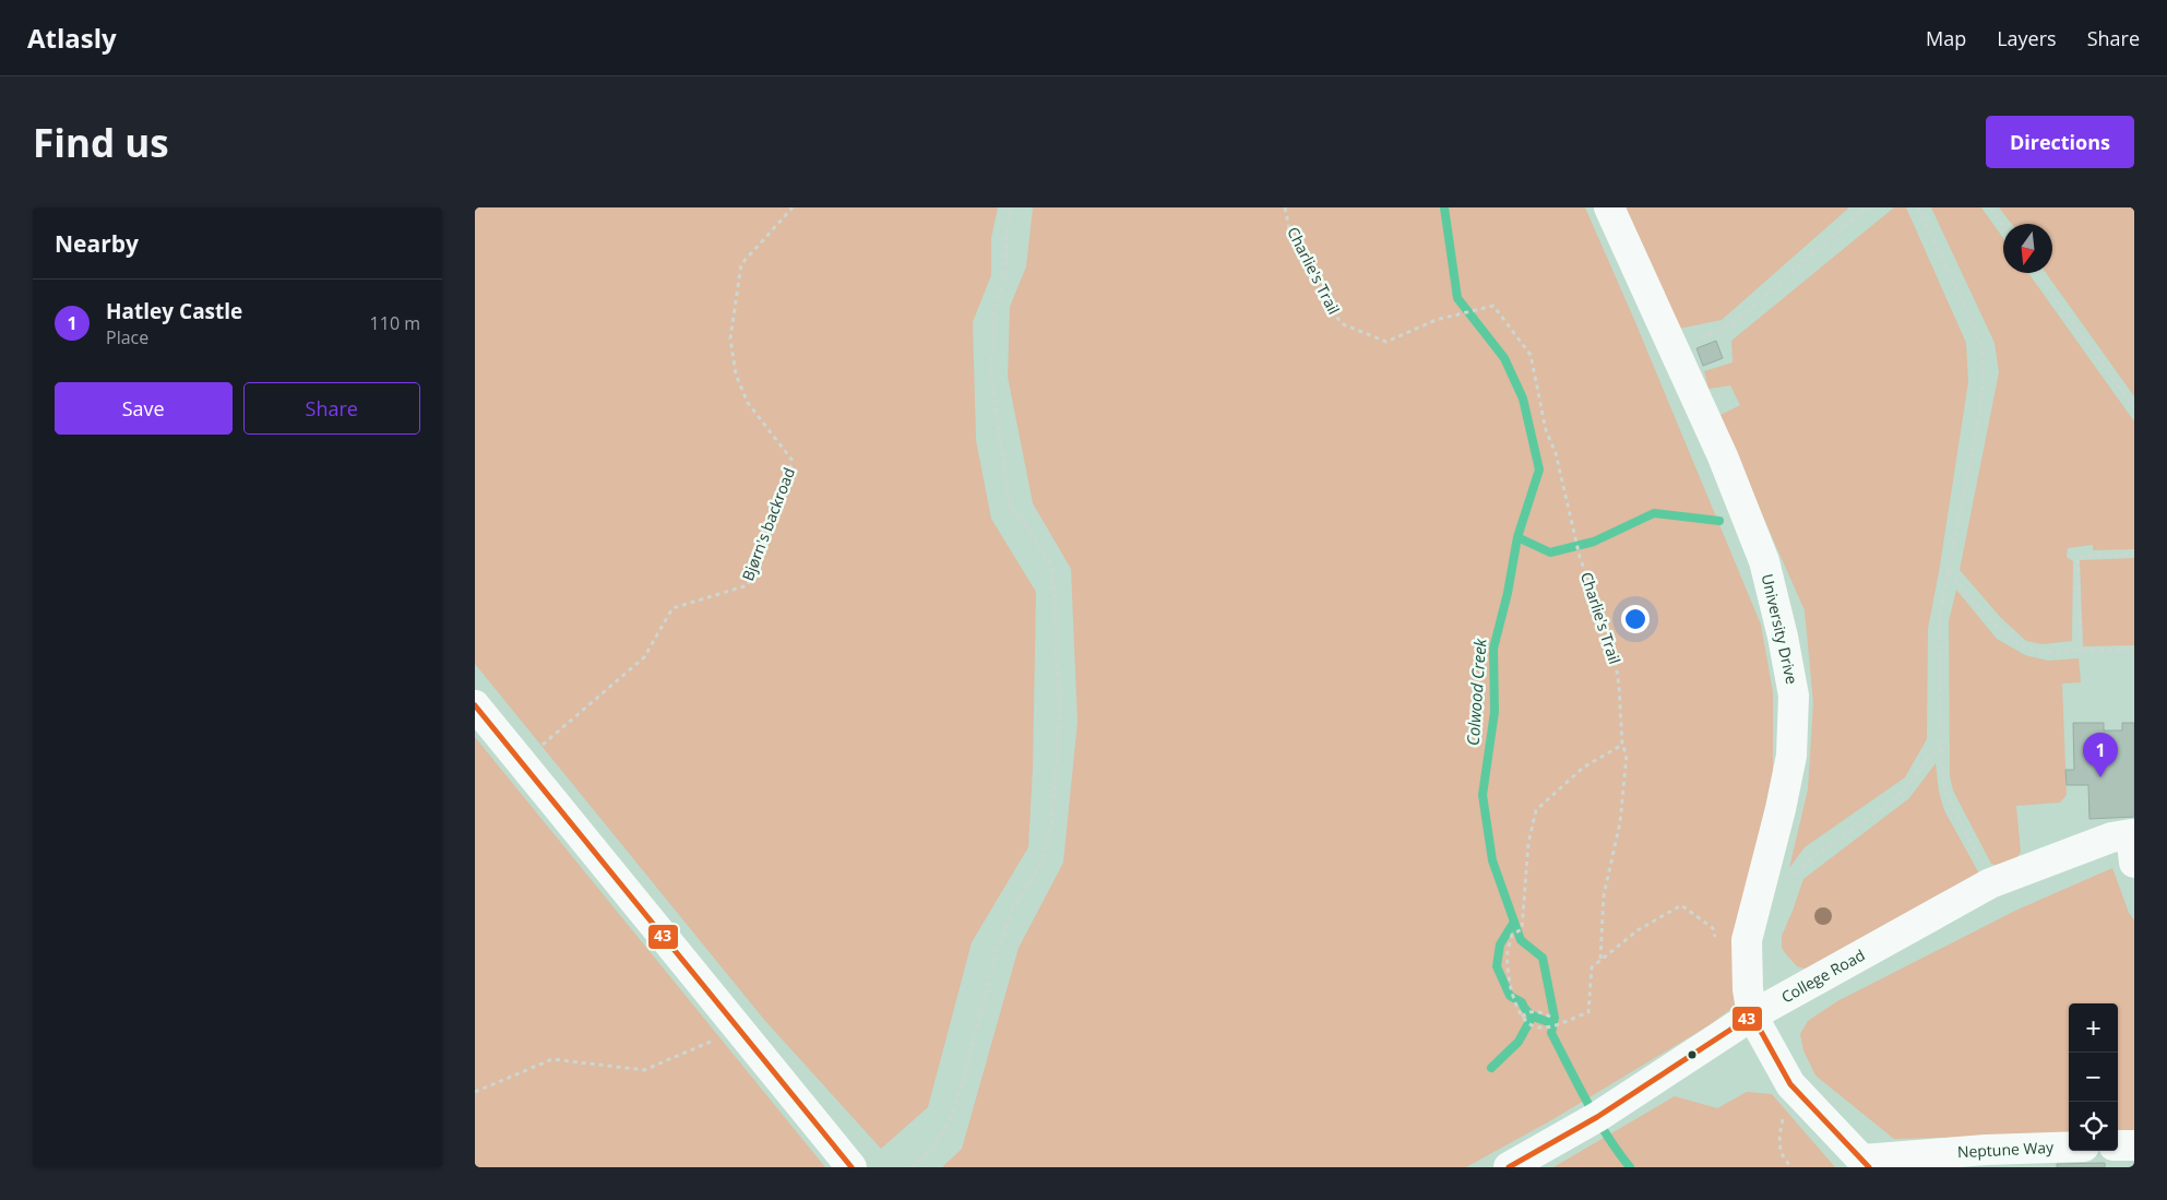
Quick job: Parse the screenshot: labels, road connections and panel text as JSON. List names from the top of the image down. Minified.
{"streets":{"street":["University Drive","College Road","Neptune Way"],"path":["Charlie's Trail","Bjørn's backroad"]},"crossings":[["University Drive","College Road"],["University Drive","Neptune Way"]],"water":["Colwood Creek"],"lines":["transit line 43"],"north":"bottom","page":{"header":"Atlasly","nav":["Map","Layers","Share"],"buttons":["Directions",["Save","Share"]],"title":"Find us","heading":"Nearby","list":[{"mark":"1","name":"Hatley Castle","note":"Place","value":"110 m"}],"pins":"1","map_buttons":["+","−"]}}
